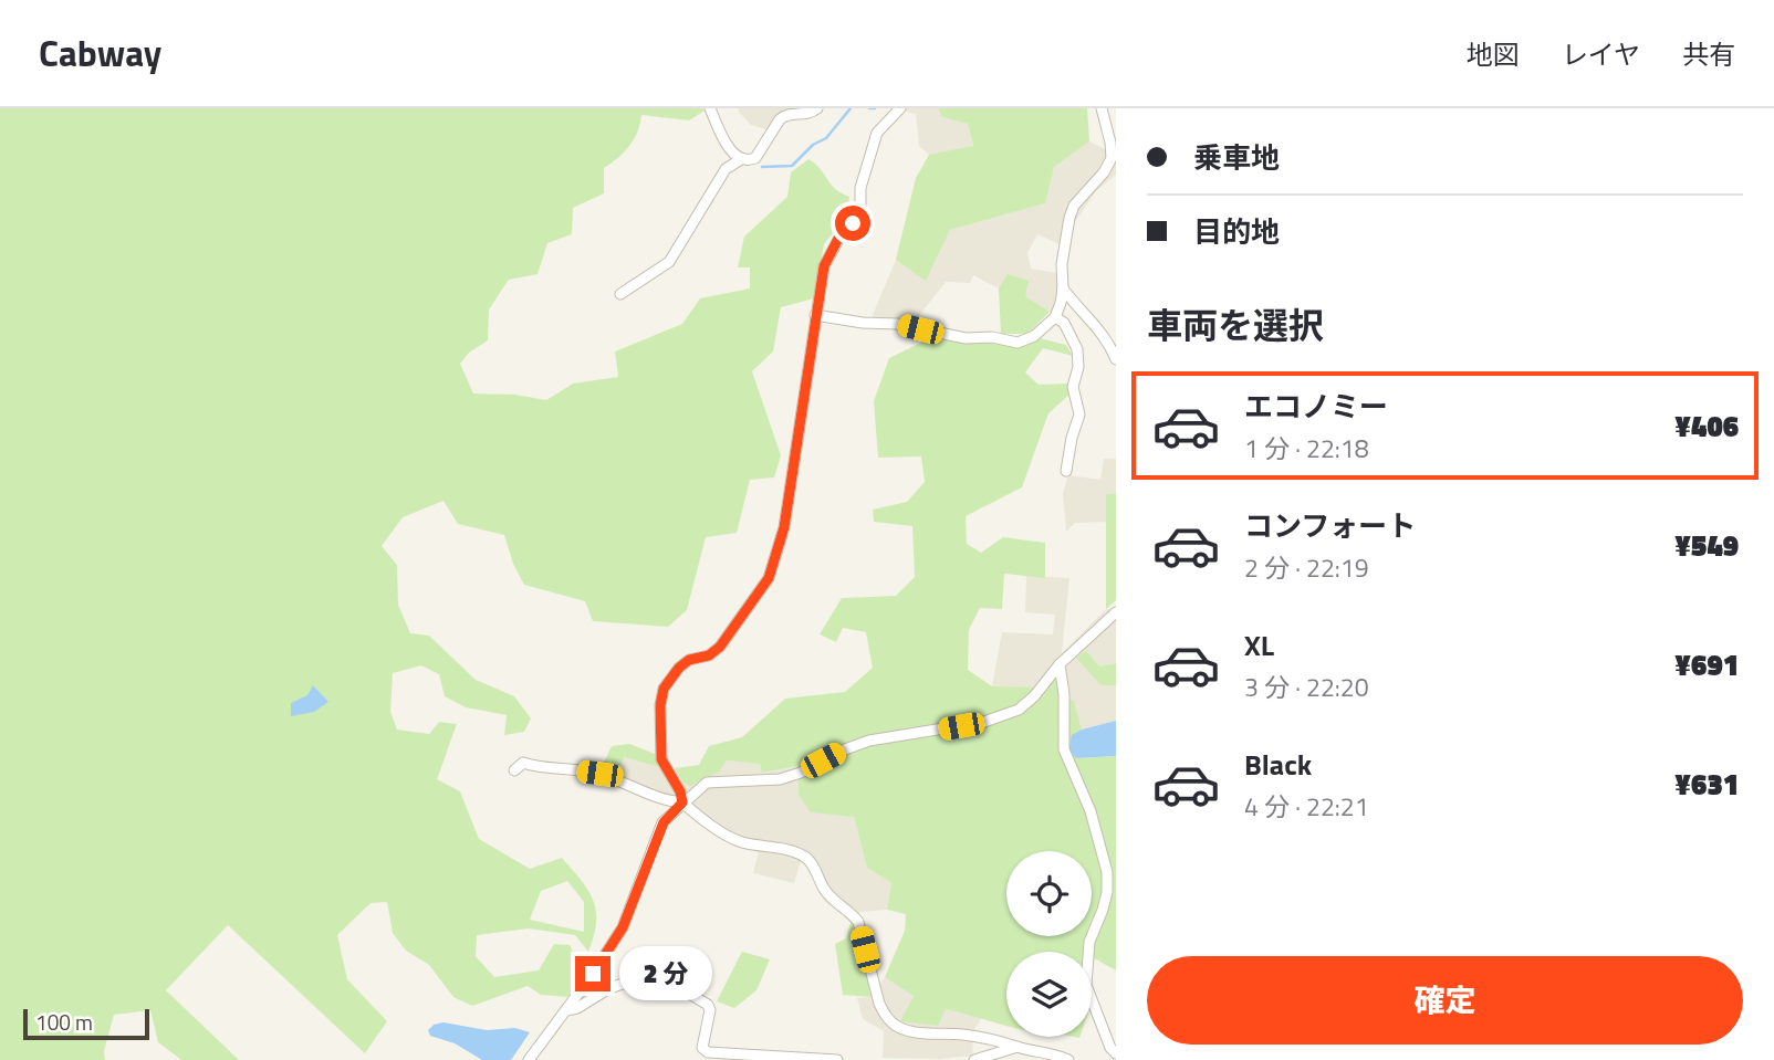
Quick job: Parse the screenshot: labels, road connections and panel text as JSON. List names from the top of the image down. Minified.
{"scale_bar":"100 m","page":{"header":"Cabway","nav":["地図","レイヤ","共有"],"banner":["乗車地","目的地"],"heading":"車両を選択","list":[{"name":"エコノミー","note":"1 分 · 22:18","value":"¥406"},{"name":"コンフォート","note":"2 分 · 22:19","value":"¥549"},{"name":"XL","note":"3 分 · 22:20","value":"¥691"},{"name":"Black","note":"4 分 · 22:21","value":"¥631"}],"buttons":"確定","bubble":"2 分","scale":"100 m"}}
